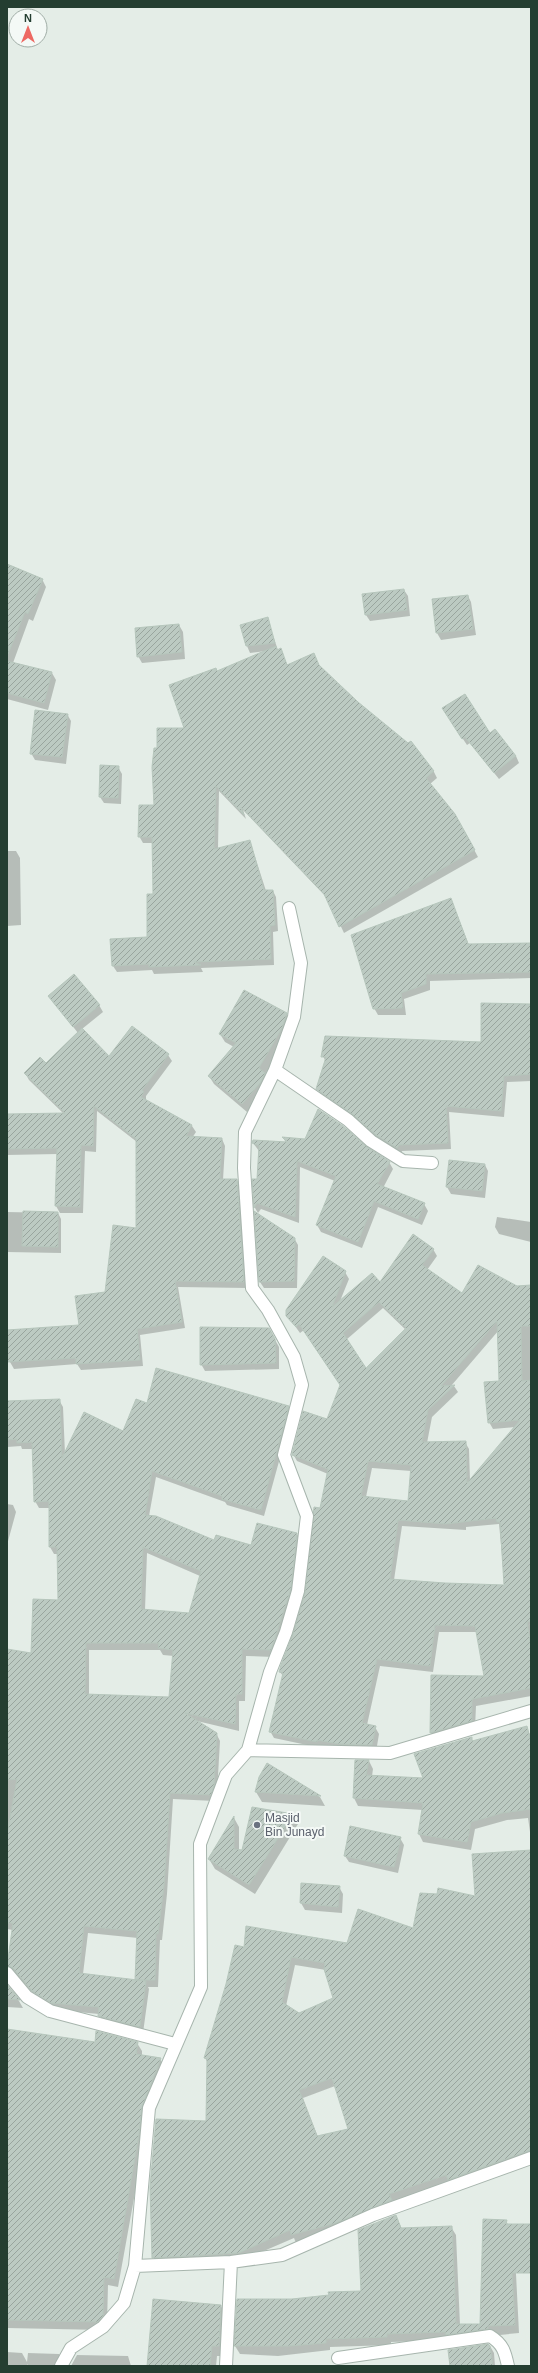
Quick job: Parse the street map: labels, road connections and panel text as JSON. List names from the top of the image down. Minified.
{"places":["Masjid Bin Junayd"],"north":"top"}
